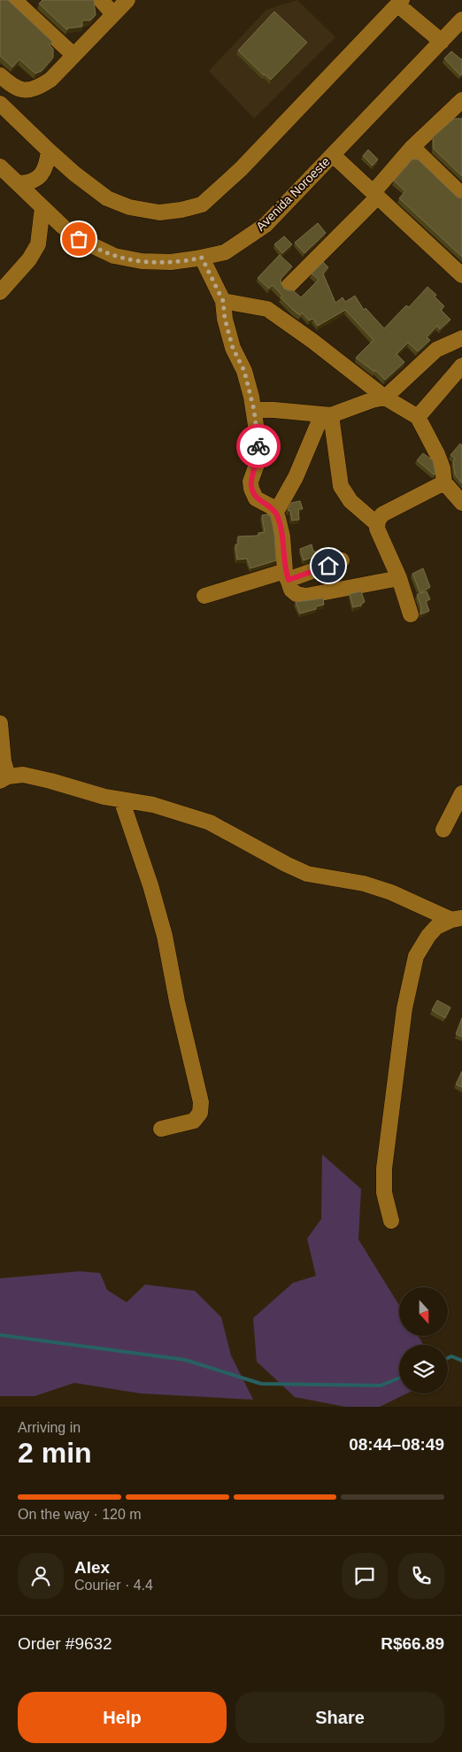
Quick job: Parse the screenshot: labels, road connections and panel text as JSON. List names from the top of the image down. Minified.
{"streets":{"street":["Avenida Noroeste"]},"north":"bottom","page":{"heading":["2 min","Arriving in","08:44–08:49"],"panel":["Alex","Courier · 4.4","Order #9632","R$66.89"],"bar":"On the way · 120 m","buttons":["Help","Share"]}}
